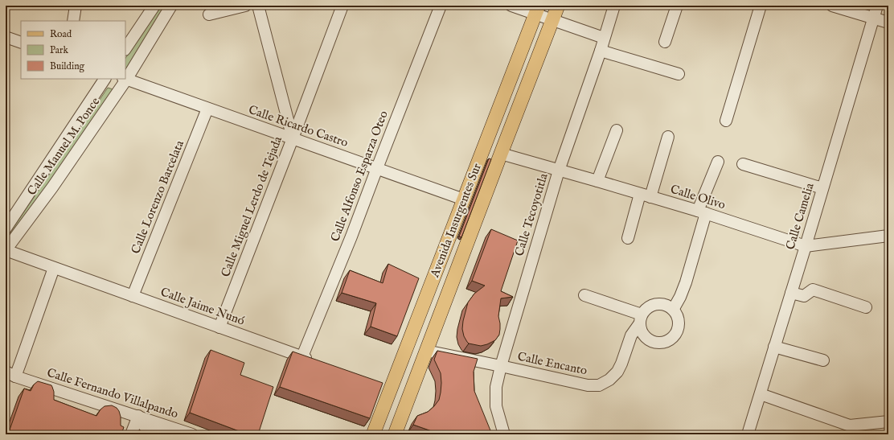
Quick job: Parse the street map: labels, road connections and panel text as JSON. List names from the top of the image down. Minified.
{"streets":{"main road":["Avenida Insurgentes Sur"],"street":["Calle Ricardo Castro","Calle Manuel M. Ponce","Calle Alfonso Esparza Oteo","Calle Lorenzo Barcelata","Calle Olivo","Calle Miguel Lerdo de Tejada","Calle Tecoyotitla","Calle Camelia","Calle Jaime Nunó","Calle Encanto","Calle Fernando Villalpando"]},"crossings":[["Calle Ricardo Castro","Calle Manuel M. Ponce"],["Calle Ricardo Castro","Calle Alfonso Esparza Oteo"],["Calle Ricardo Castro","Calle Lorenzo Barcelata"],["Calle Ricardo Castro","Calle Miguel Lerdo de Tejada"],["Calle Ricardo Castro","Avenida Insurgentes Sur"],["Calle Manuel M. Ponce","Calle Jaime Nunó"],["Calle Alfonso Esparza Oteo","Calle Jaime Nunó"],["Calle Lorenzo Barcelata","Calle Jaime Nunó"],["Calle Olivo","Calle Tecoyotitla"],["Calle Olivo","Calle Camelia"],["Calle Olivo","Avenida Insurgentes Sur"],["Calle Miguel Lerdo de Tejada","Calle Jaime Nunó"],["Calle Tecoyotitla","Calle Encanto"],["Avenida Insurgentes Sur","Calle Encanto"]],"legend":["Road","Park","Building"]}
